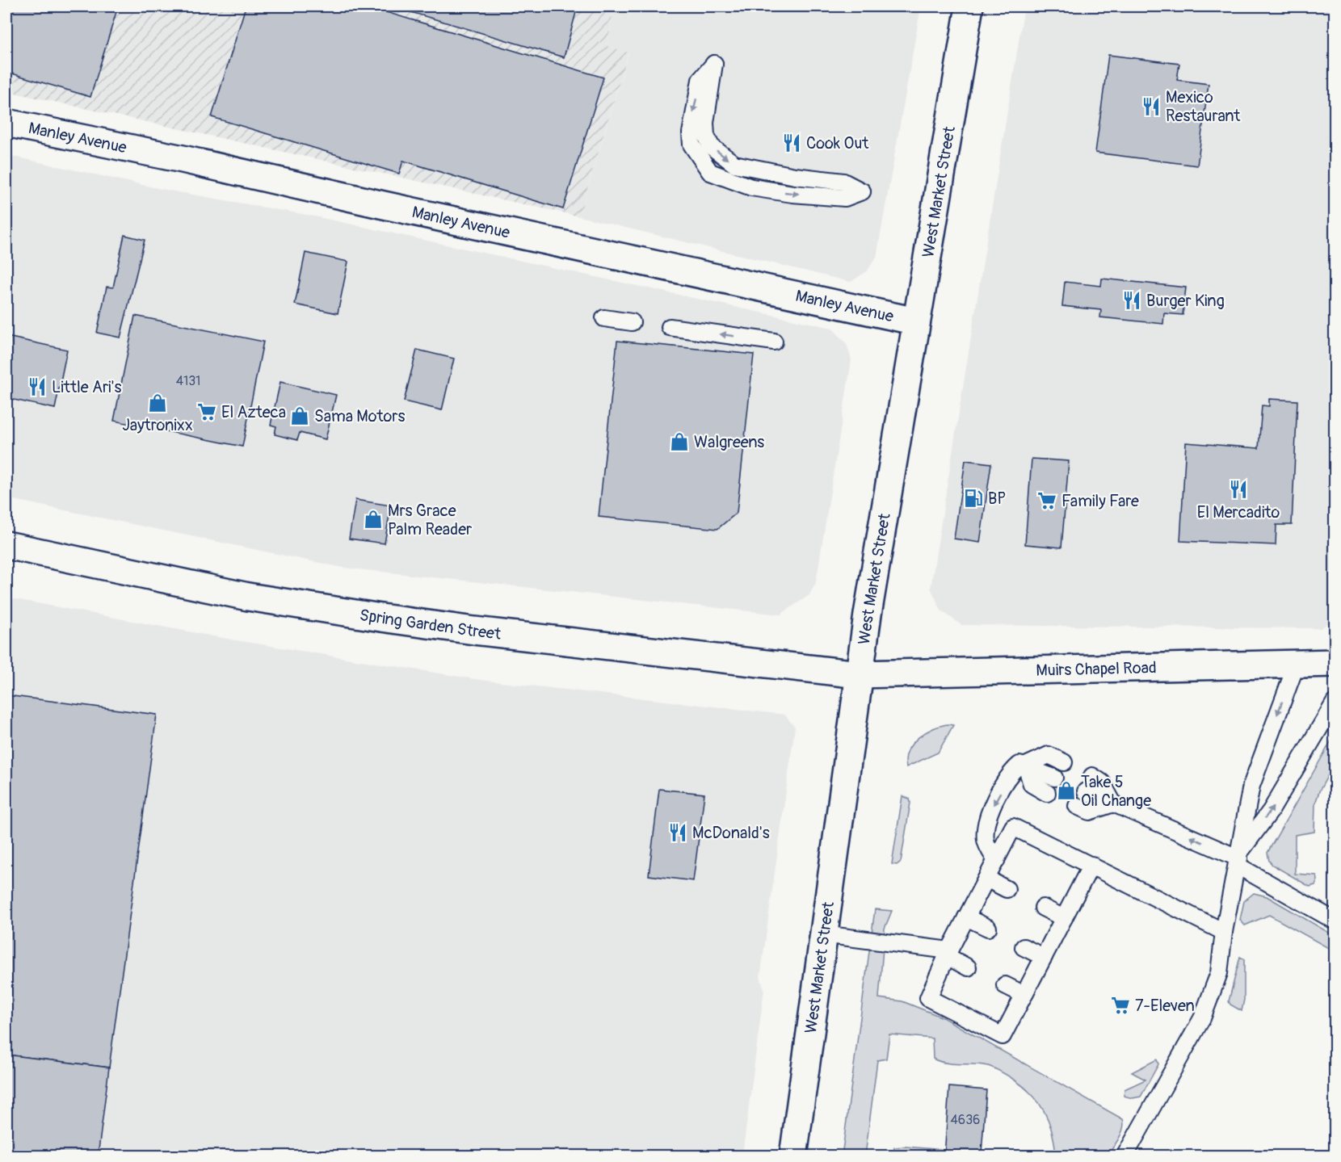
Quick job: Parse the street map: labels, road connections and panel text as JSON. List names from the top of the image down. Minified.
{"streets":{"main road":["Manley Avenue","West Market Street","Spring Garden Street","Muirs Chapel Road"]},"crossings":[["Manley Avenue","West Market Street"],["West Market Street","Spring Garden Street"],["West Market Street","Muirs Chapel Road"],["Spring Garden Street","Muirs Chapel Road"]],"places":{"restaurant":["Mexico Restaurant","Cook Out","Burger King","Little Ari's","El Mercadito","McDonald's"],"shop":["Jaytronixx","Sama Motors","Walgreens","Mrs Grace Palm Reader","Take 5 Oil Change"],"supermarket":["El Azteca","Family Fare","7-Eleven"],"fuel station":["BP"]},"house_numbers":["4131","4636"]}
